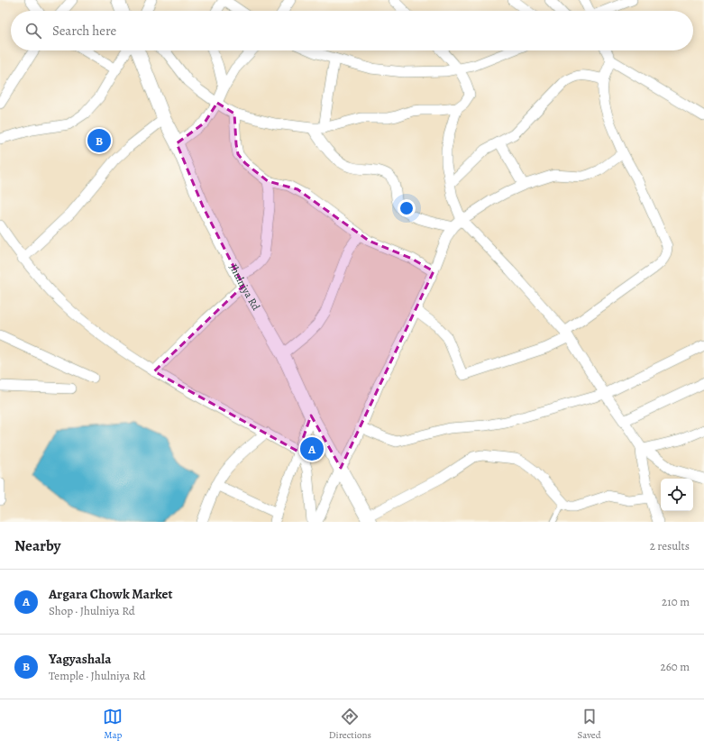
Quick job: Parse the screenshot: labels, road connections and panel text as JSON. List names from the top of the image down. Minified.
{"streets":{"street":["Jhulniya Rd"]},"page":{"search":"Search here","pins":["B","A"],"heading":["Nearby","2 results"],"list":[{"mark":"A","name":"Argara Chowk Market","note":"Shop · Jhulniya Rd","value":"210 m"},{"mark":"B","name":"Yagyashala","note":"Temple · Jhulniya Rd","value":"260 m"}],"nav":["Map","Directions","Saved"]}}
